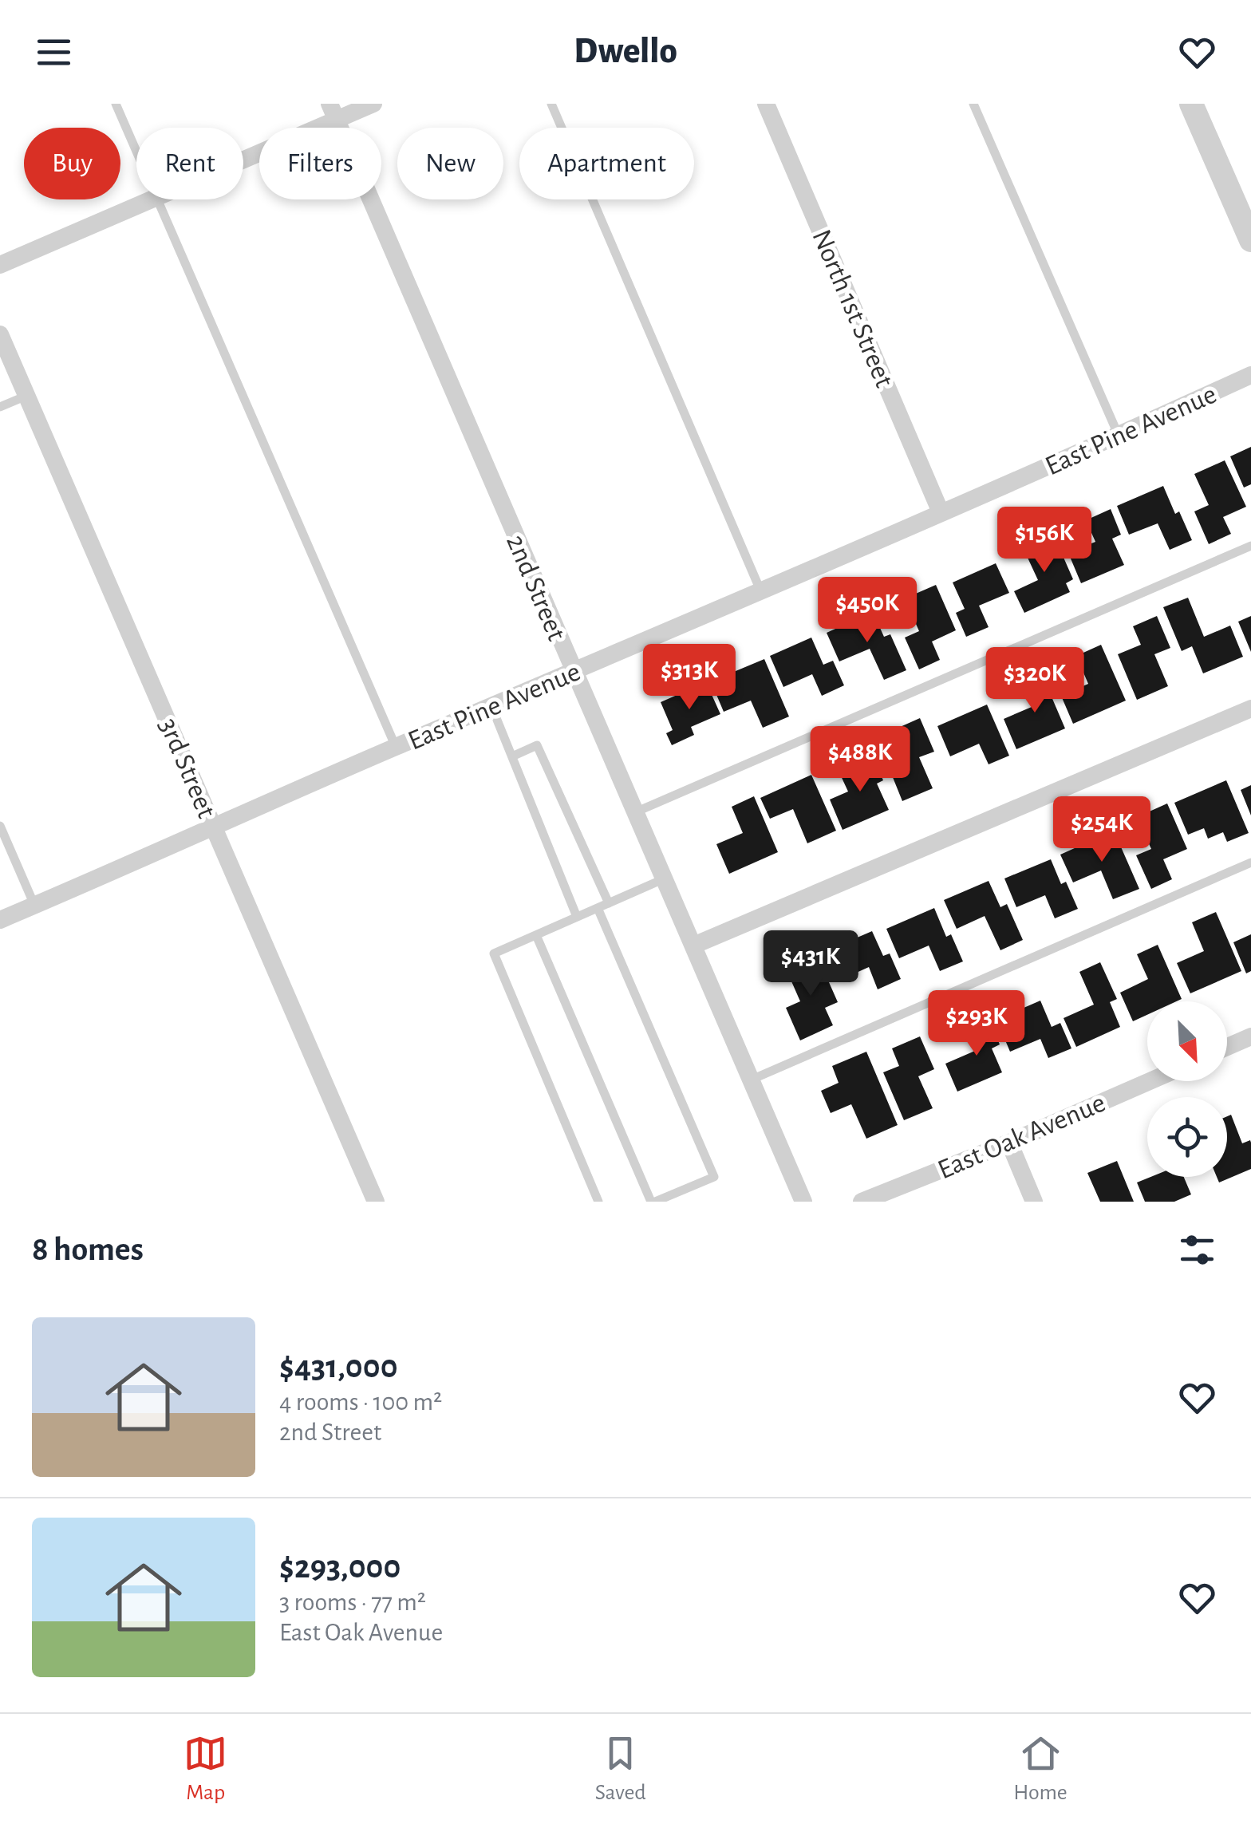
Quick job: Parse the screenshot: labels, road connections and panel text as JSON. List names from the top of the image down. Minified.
{"streets":{"street":["North 1st Street","East Pine Avenue","2nd Street","3rd Street","East Oak Avenue"]},"crossings":[["North 1st Street","East Pine Avenue"],["East Pine Avenue","2nd Street"],["East Pine Avenue","3rd Street"]],"north":"bottom right","page":{"header":"Dwello","chip":["Buy","Rent","Filters","New","Apartment"],"price":["$156K","$450K","$313K","$320K","$488K","$254K","$431K","$293K"],"heading":"8 homes","list":[{"name":"$431,000","note":"4 rooms · 100 m² · 2nd Street"},{"name":"$293,000","note":"3 rooms · 77 m² · East Oak Avenue"}],"tabs":["Map","Saved","Home"]}}
